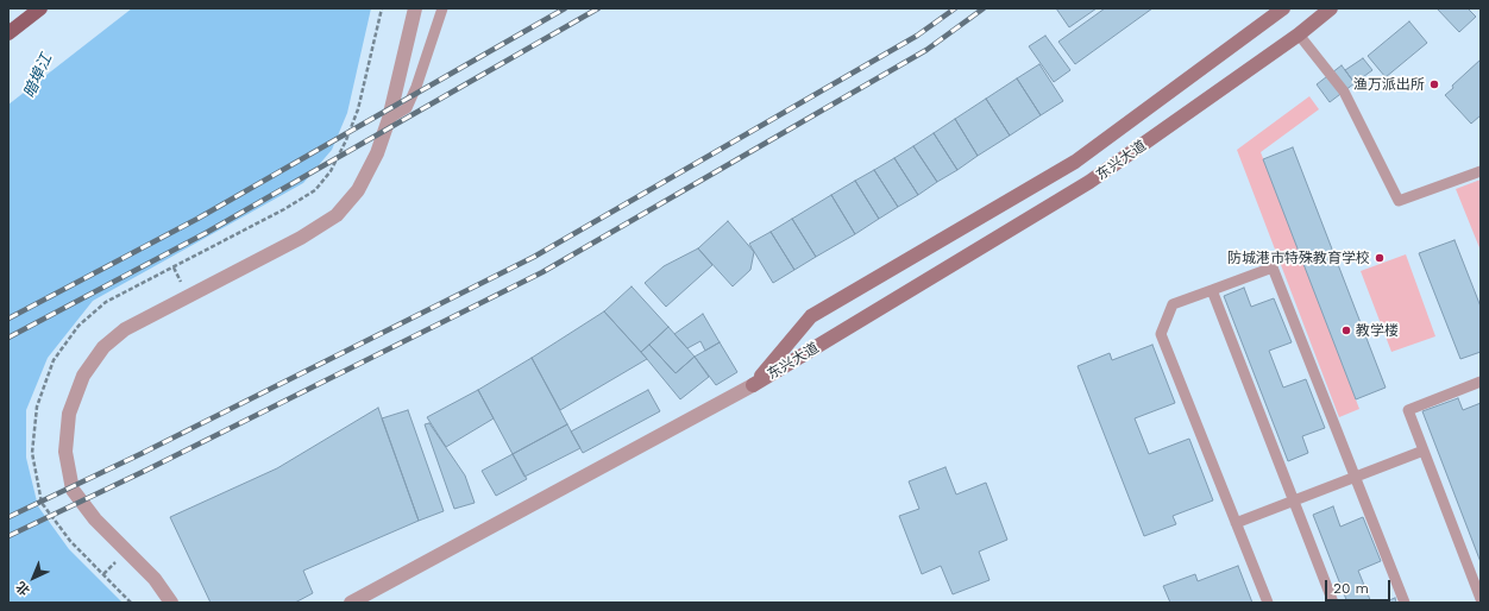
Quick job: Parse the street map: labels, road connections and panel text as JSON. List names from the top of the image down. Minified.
{"streets":{"main road":["东兴大道"]},"water":["暗埠江"],"places":["渔万派出所","防城港市特殊教育学校","教学楼"],"scale_bar":"20 m","north":"bottom left"}
